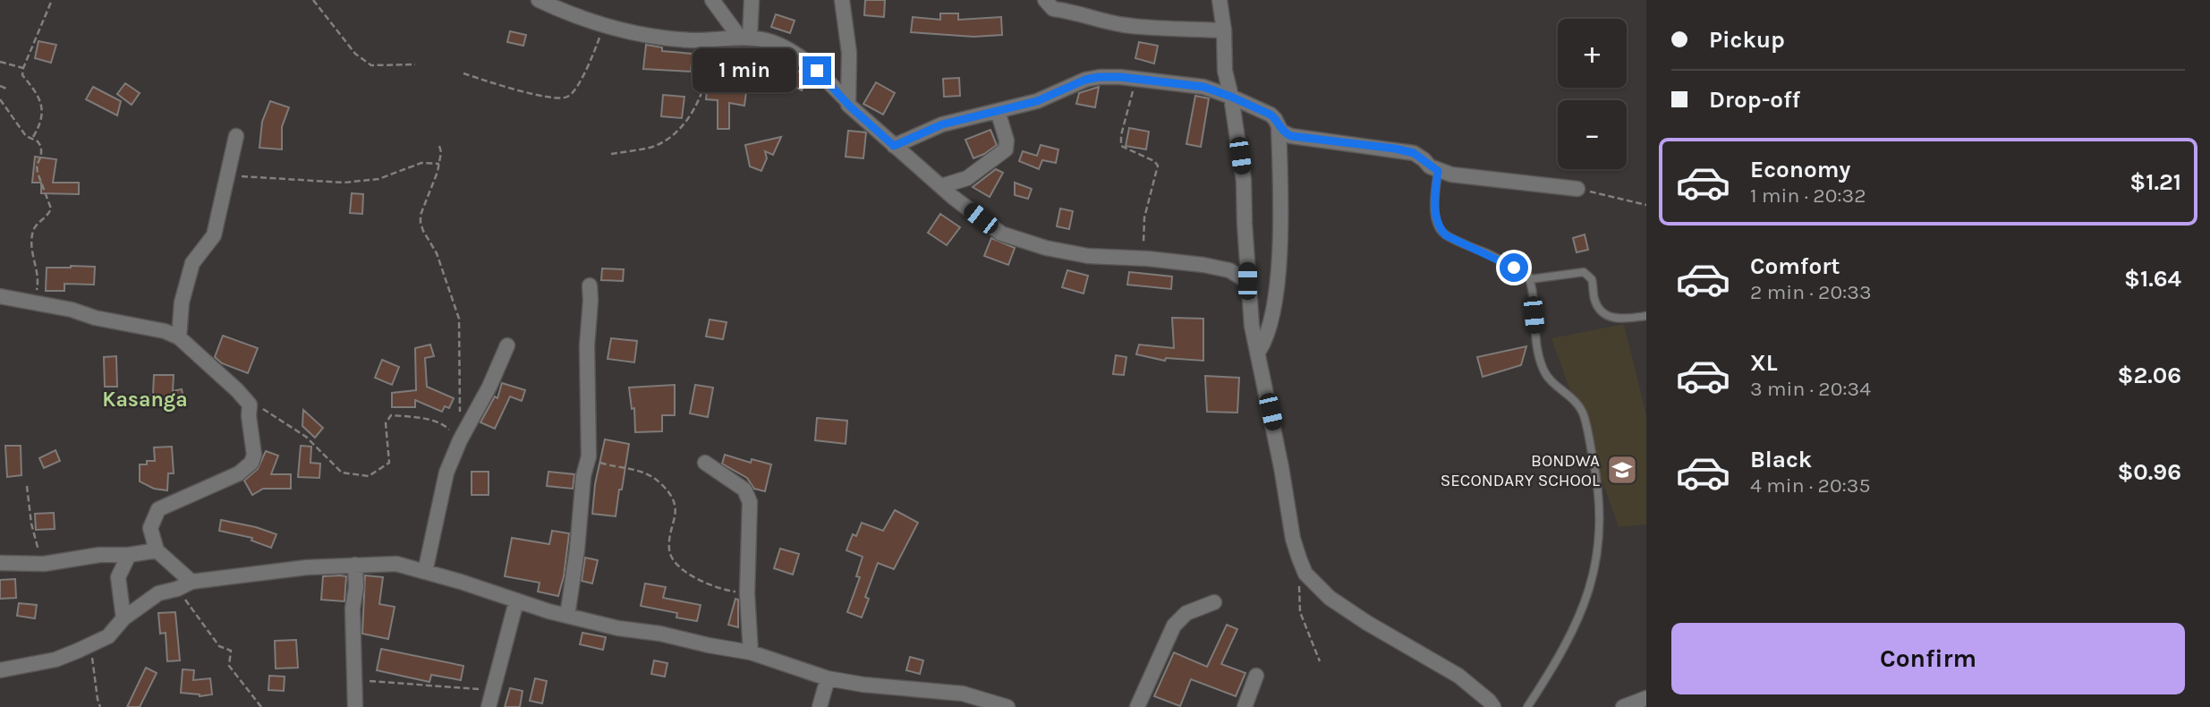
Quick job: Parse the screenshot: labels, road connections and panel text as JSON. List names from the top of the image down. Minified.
{"districts":["Kasanga"],"places":{"school or university":["BONDWA SECONDARY SCHOOL"]},"page":{"banner":["Pickup","Drop-off"],"map_buttons":["+","−"],"bubble":"1 min","list":[{"name":"Economy","note":"1 min · 20:32","value":"$1.21"},{"name":"Comfort","note":"2 min · 20:33","value":"$1.64"},{"name":"XL","note":"3 min · 20:34","value":"$2.06"},{"name":"Black","note":"4 min · 20:35","value":"$0.96"}],"buttons":"Confirm"}}
